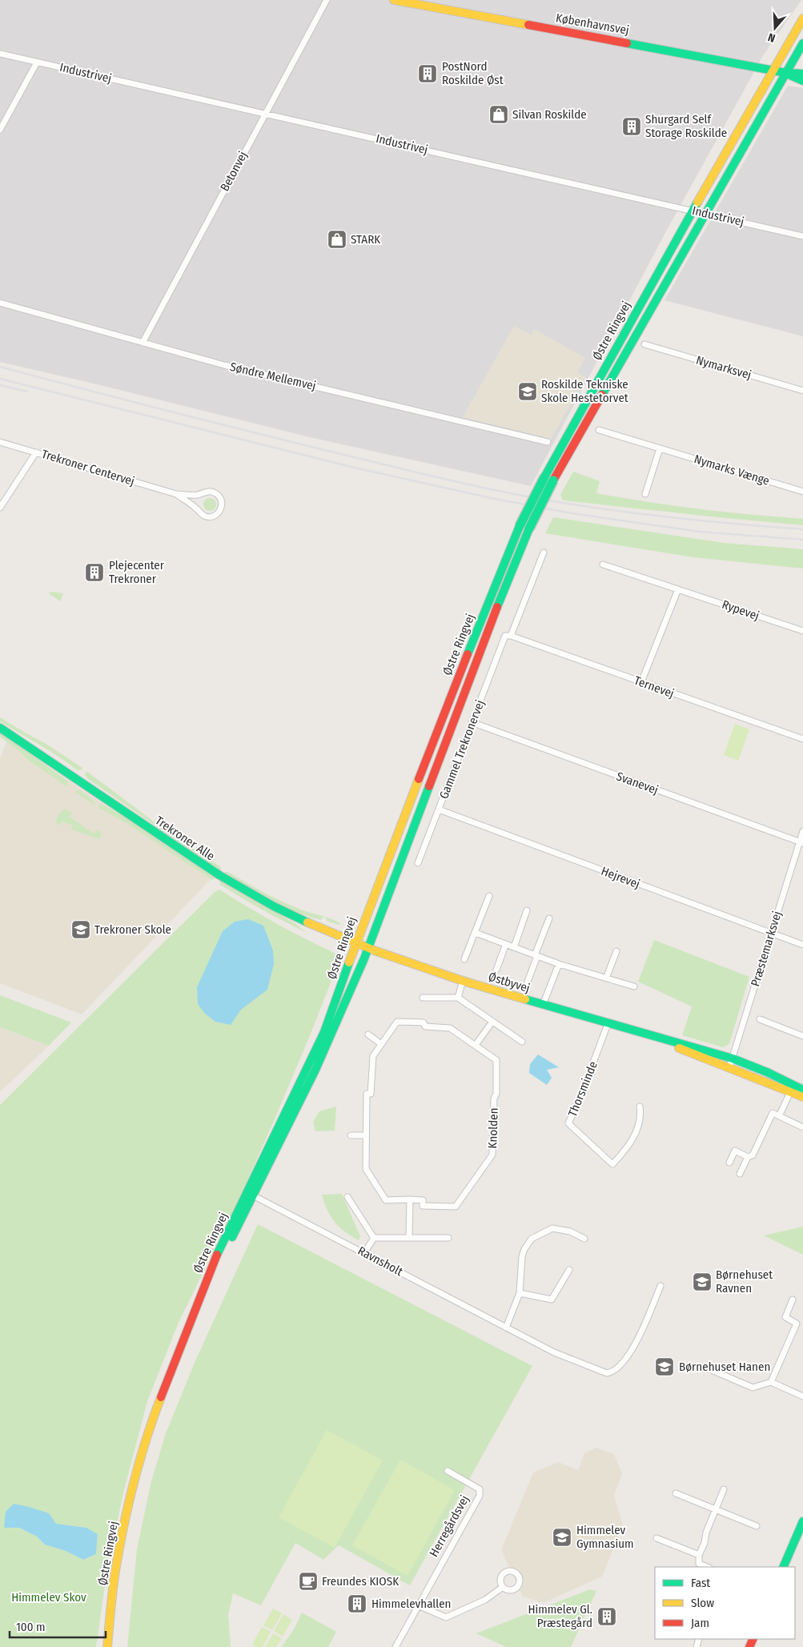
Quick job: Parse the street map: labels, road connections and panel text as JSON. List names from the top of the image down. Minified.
{"streets":{"main road":["Københavnsvej","Østre Ringvej","Trekroner Alle","Østbyvej"],"street":["Industrivej","Betonvej","Nymarksvej","Søndre Mellemvej","Trekroner Centervej","Nymarks Vænge","Rypevej","Ternevej","Gammel Trekronervej","Svanevej","Hejrevej","Præstemarksvej","Thorsminde","Knolden","Ravnsholt","Herregårdsvej"]},"crossings":[["Københavnsvej","Østre Ringvej"],["Industrivej","Betonvej"],["Industrivej","Østre Ringvej"],["Betonvej","Søndre Mellemvej"],["Østre Ringvej","Trekroner Alle"],["Østre Ringvej","Østbyvej"],["Østre Ringvej","Ravnsholt"],["Ternevej","Gammel Trekronervej"],["Gammel Trekronervej","Svanevej"],["Gammel Trekronervej","Hejrevej"],["Svanevej","Præstemarksvej"],["Trekroner Alle","Østbyvej"],["Hejrevej","Præstemarksvej"],["Præstemarksvej","Østbyvej"],["Østbyvej","Thorsminde"]],"parks":["Himmelev Skov"],"places":{"building":["PostNord Roskilde Øst","Shurgard Self Storage Roskilde","Plejecenter Trekroner","Himmelevhallen","Himmelev Gl. Præstegård"],"shop":["Silvan Roskilde","STARK"],"school or university":["Roskilde Tekniske Skole Hestetorvet","Trekroner Skole","Børnehuset Ravnen","Børnehuset Hanen","Himmelev Gymnasium"],"cafe":["Freundes KIOSK"]},"legend":["Fast","Slow","Jam"],"scale_bar":"100 m","north":"bottom"}
